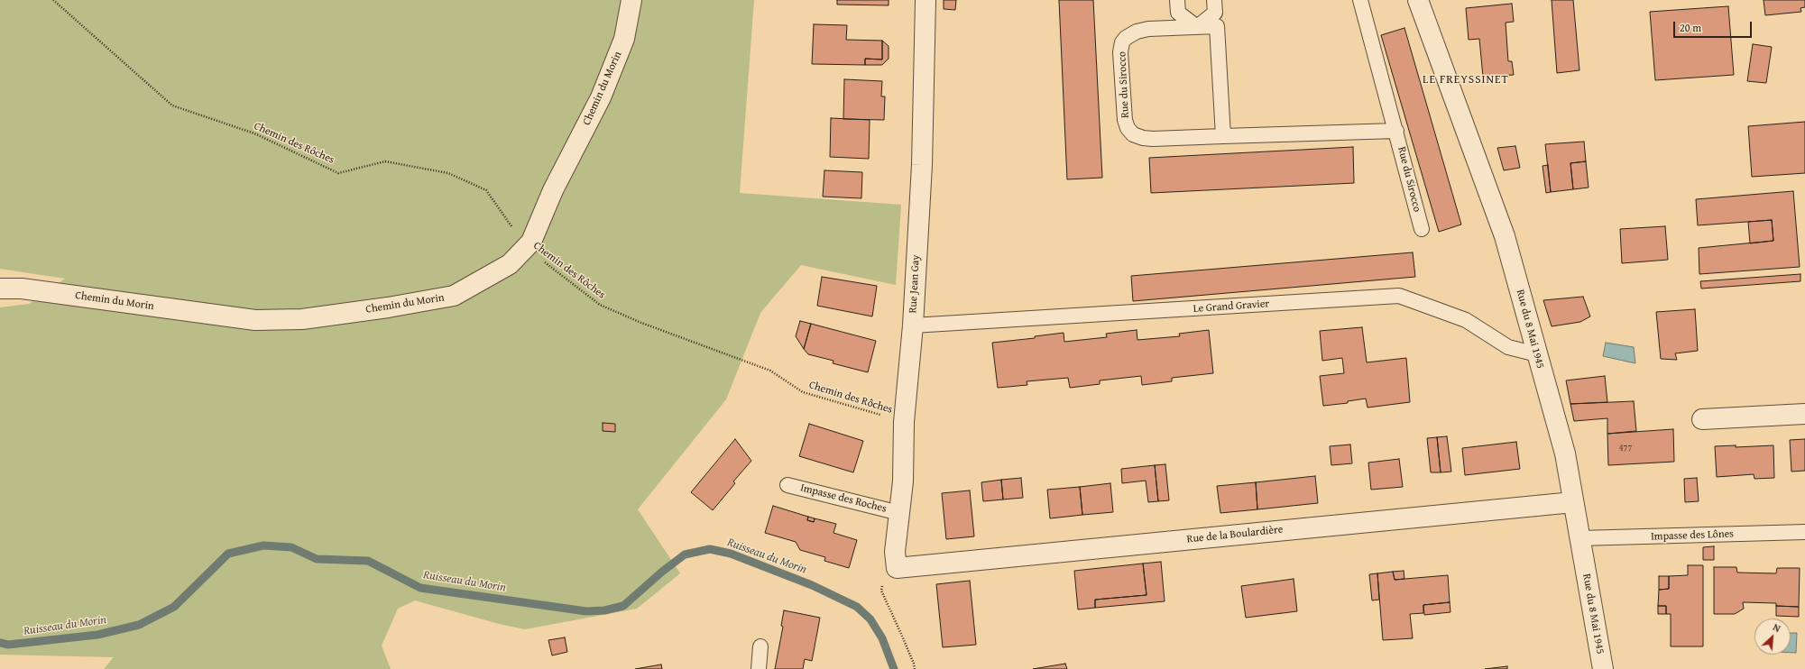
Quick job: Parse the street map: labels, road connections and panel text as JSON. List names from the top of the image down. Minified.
{"streets":{"street":["Chemin du Morin","Rue Jean Gay","Rue du 8 Mai 1945","Rue de la Boulardière"],"lane":["Rue du Sirocco","Le Grand Gravier","Impasse des Roches","Impasse des Lônes"],"path":["Chemin des Rôches"]},"crossings":[["Chemin du Morin","Chemin des Rôches"],["Chemin des Rôches","Rue Jean Gay"],["Rue Jean Gay","Le Grand Gravier"],["Rue Jean Gay","Impasse des Roches"],["Rue Jean Gay","Rue de la Boulardière"],["Le Grand Gravier","Rue du 8 Mai 1945"],["Rue du 8 Mai 1945","Rue de la Boulardière"],["Rue du 8 Mai 1945","Impasse des Lônes"]],"districts":["LE FREYSSINET"],"water":["Ruisseau du Morin"],"house_numbers":["477"],"scale_bar":"20 m","north":"top right"}
